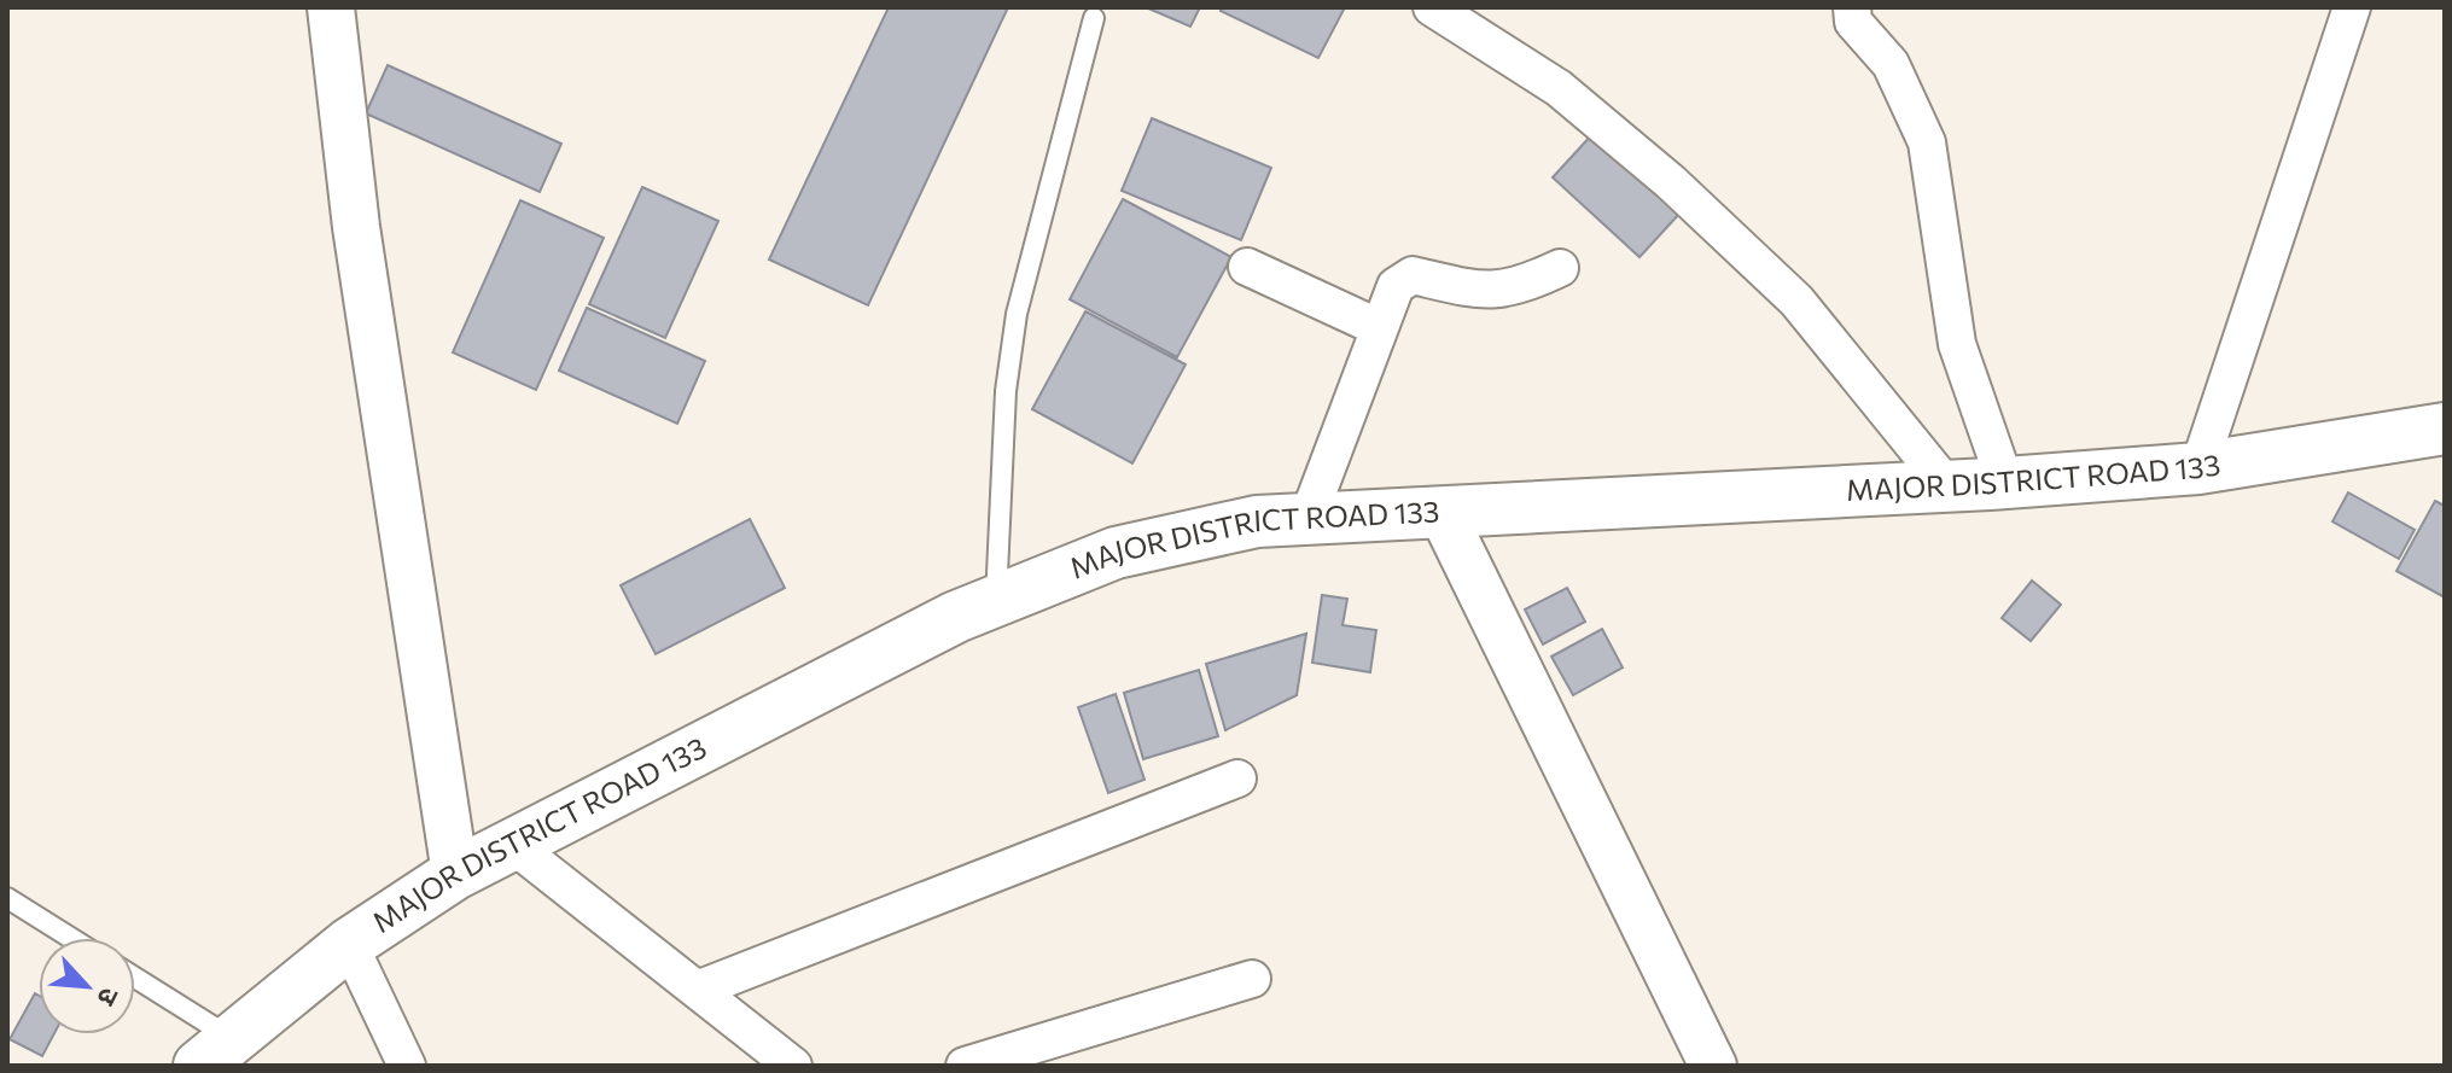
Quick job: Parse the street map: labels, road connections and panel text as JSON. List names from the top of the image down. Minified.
{"streets":{"main road":["MAJOR DISTRICT ROAD 133"]},"north":"bottom right"}
